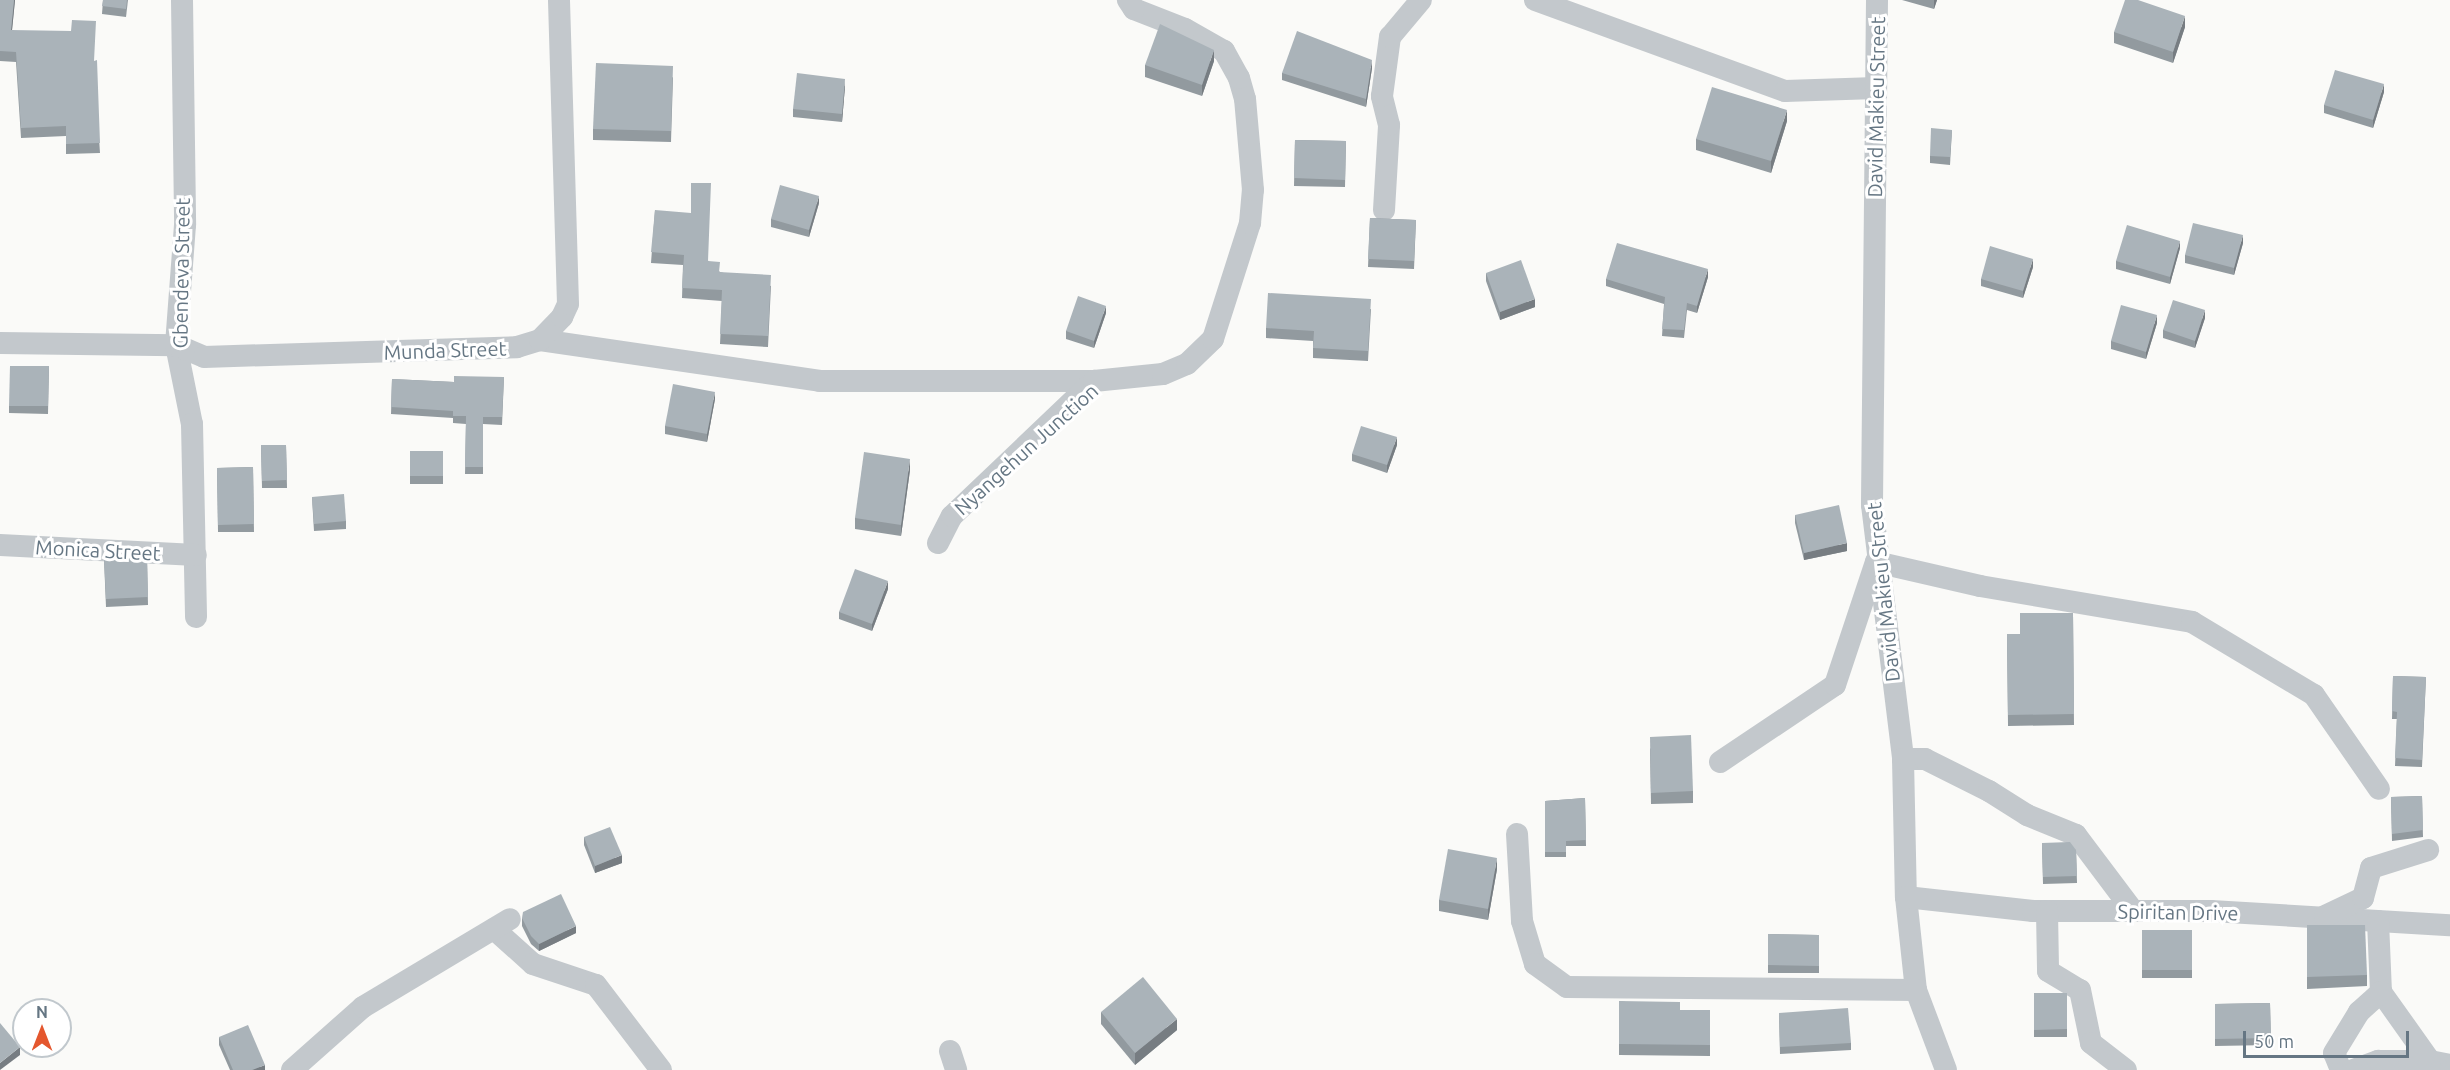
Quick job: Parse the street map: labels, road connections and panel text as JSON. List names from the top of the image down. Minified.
{"streets":{"street":["David Makieu Street","Gbendeva Street","Munda Street","Nyangehun Junction","Monica Street","Spiritan Drive"]},"crossings":[["David Makieu Street","Spiritan Drive"],["Gbendeva Street","Munda Street"],["Gbendeva Street","Monica Street"]],"scale_bar":"50 m","north":"top"}
